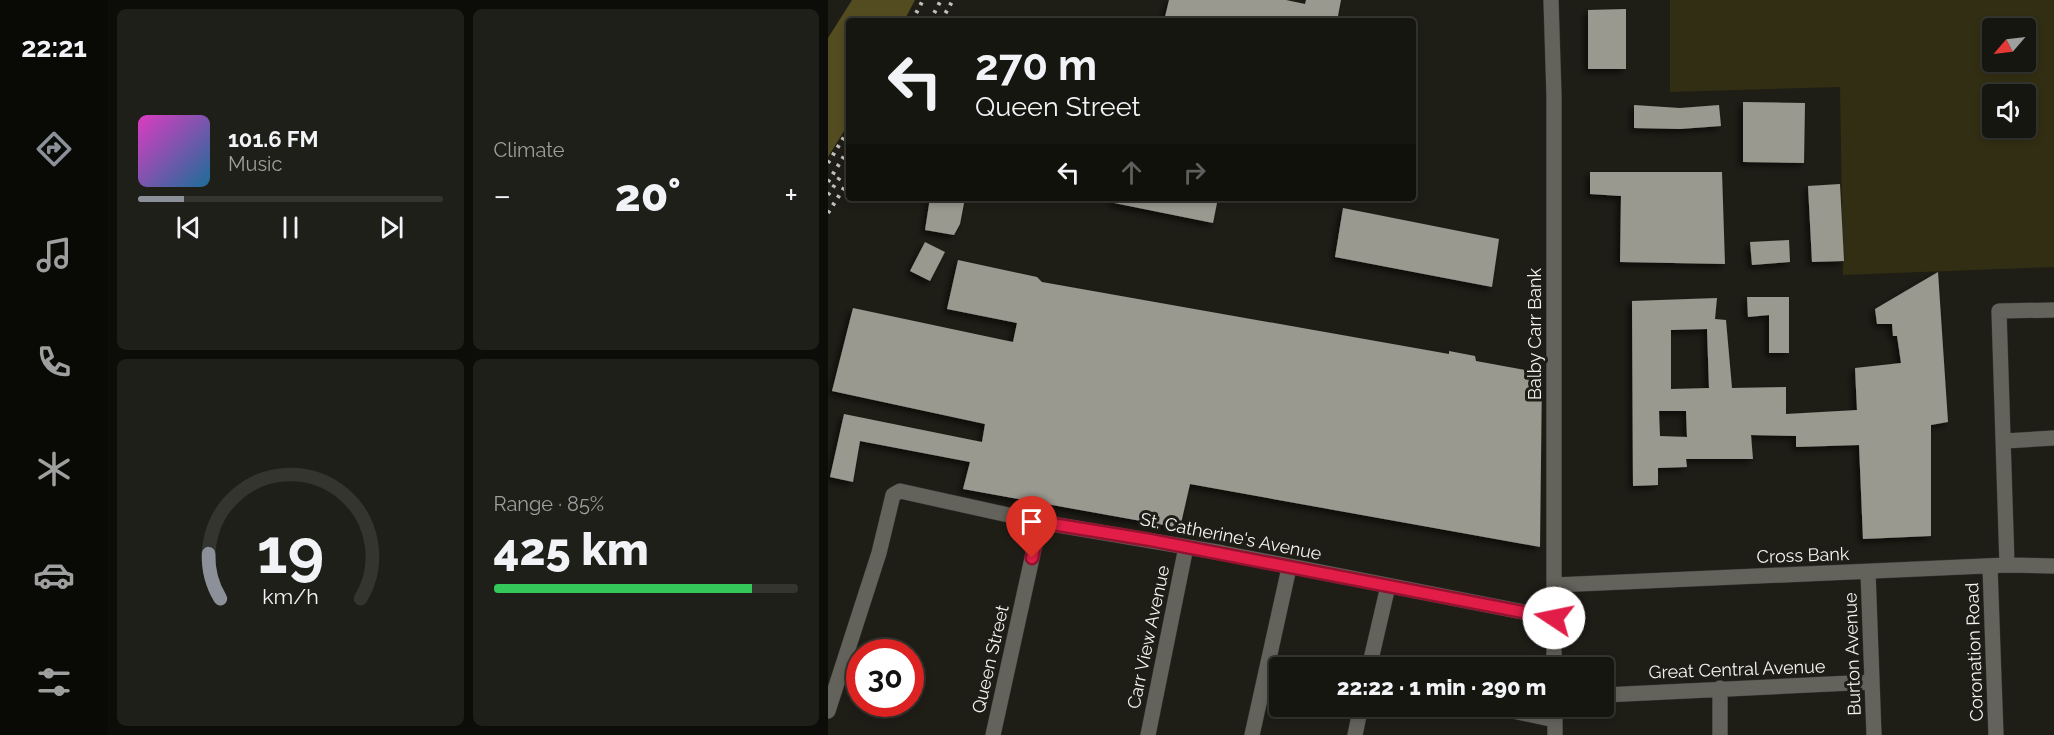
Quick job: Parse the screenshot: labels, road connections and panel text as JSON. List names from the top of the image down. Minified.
{"streets":{"street":["Balby Carr Bank","St. Catherine's Avenue","Cross Bank","Carr View Avenue","Coronation Road","Burton Avenue","Queen Street","Great Central Avenue"]},"crossings":[["Balby Carr Bank","St. Catherine's Avenue"],["Balby Carr Bank","Cross Bank"],["St. Catherine's Avenue","Carr View Avenue"],["St. Catherine's Avenue","Queen Street"],["Cross Bank","Coronation Road"],["Cross Bank","Burton Avenue"],["Burton Avenue","Great Central Avenue"]],"north":"bottom left","page":{"tabs":"22:21","tile":["Climate",["Range · 85%","425 km"]],"turn":["270 m","Queen Street"],"song":["101.6 FM","Music"],"heat":["−","20°","+"],"limit":"30","trip":"22:22 · 1 min · 290 m","gauge":["19","km/h"]}}
